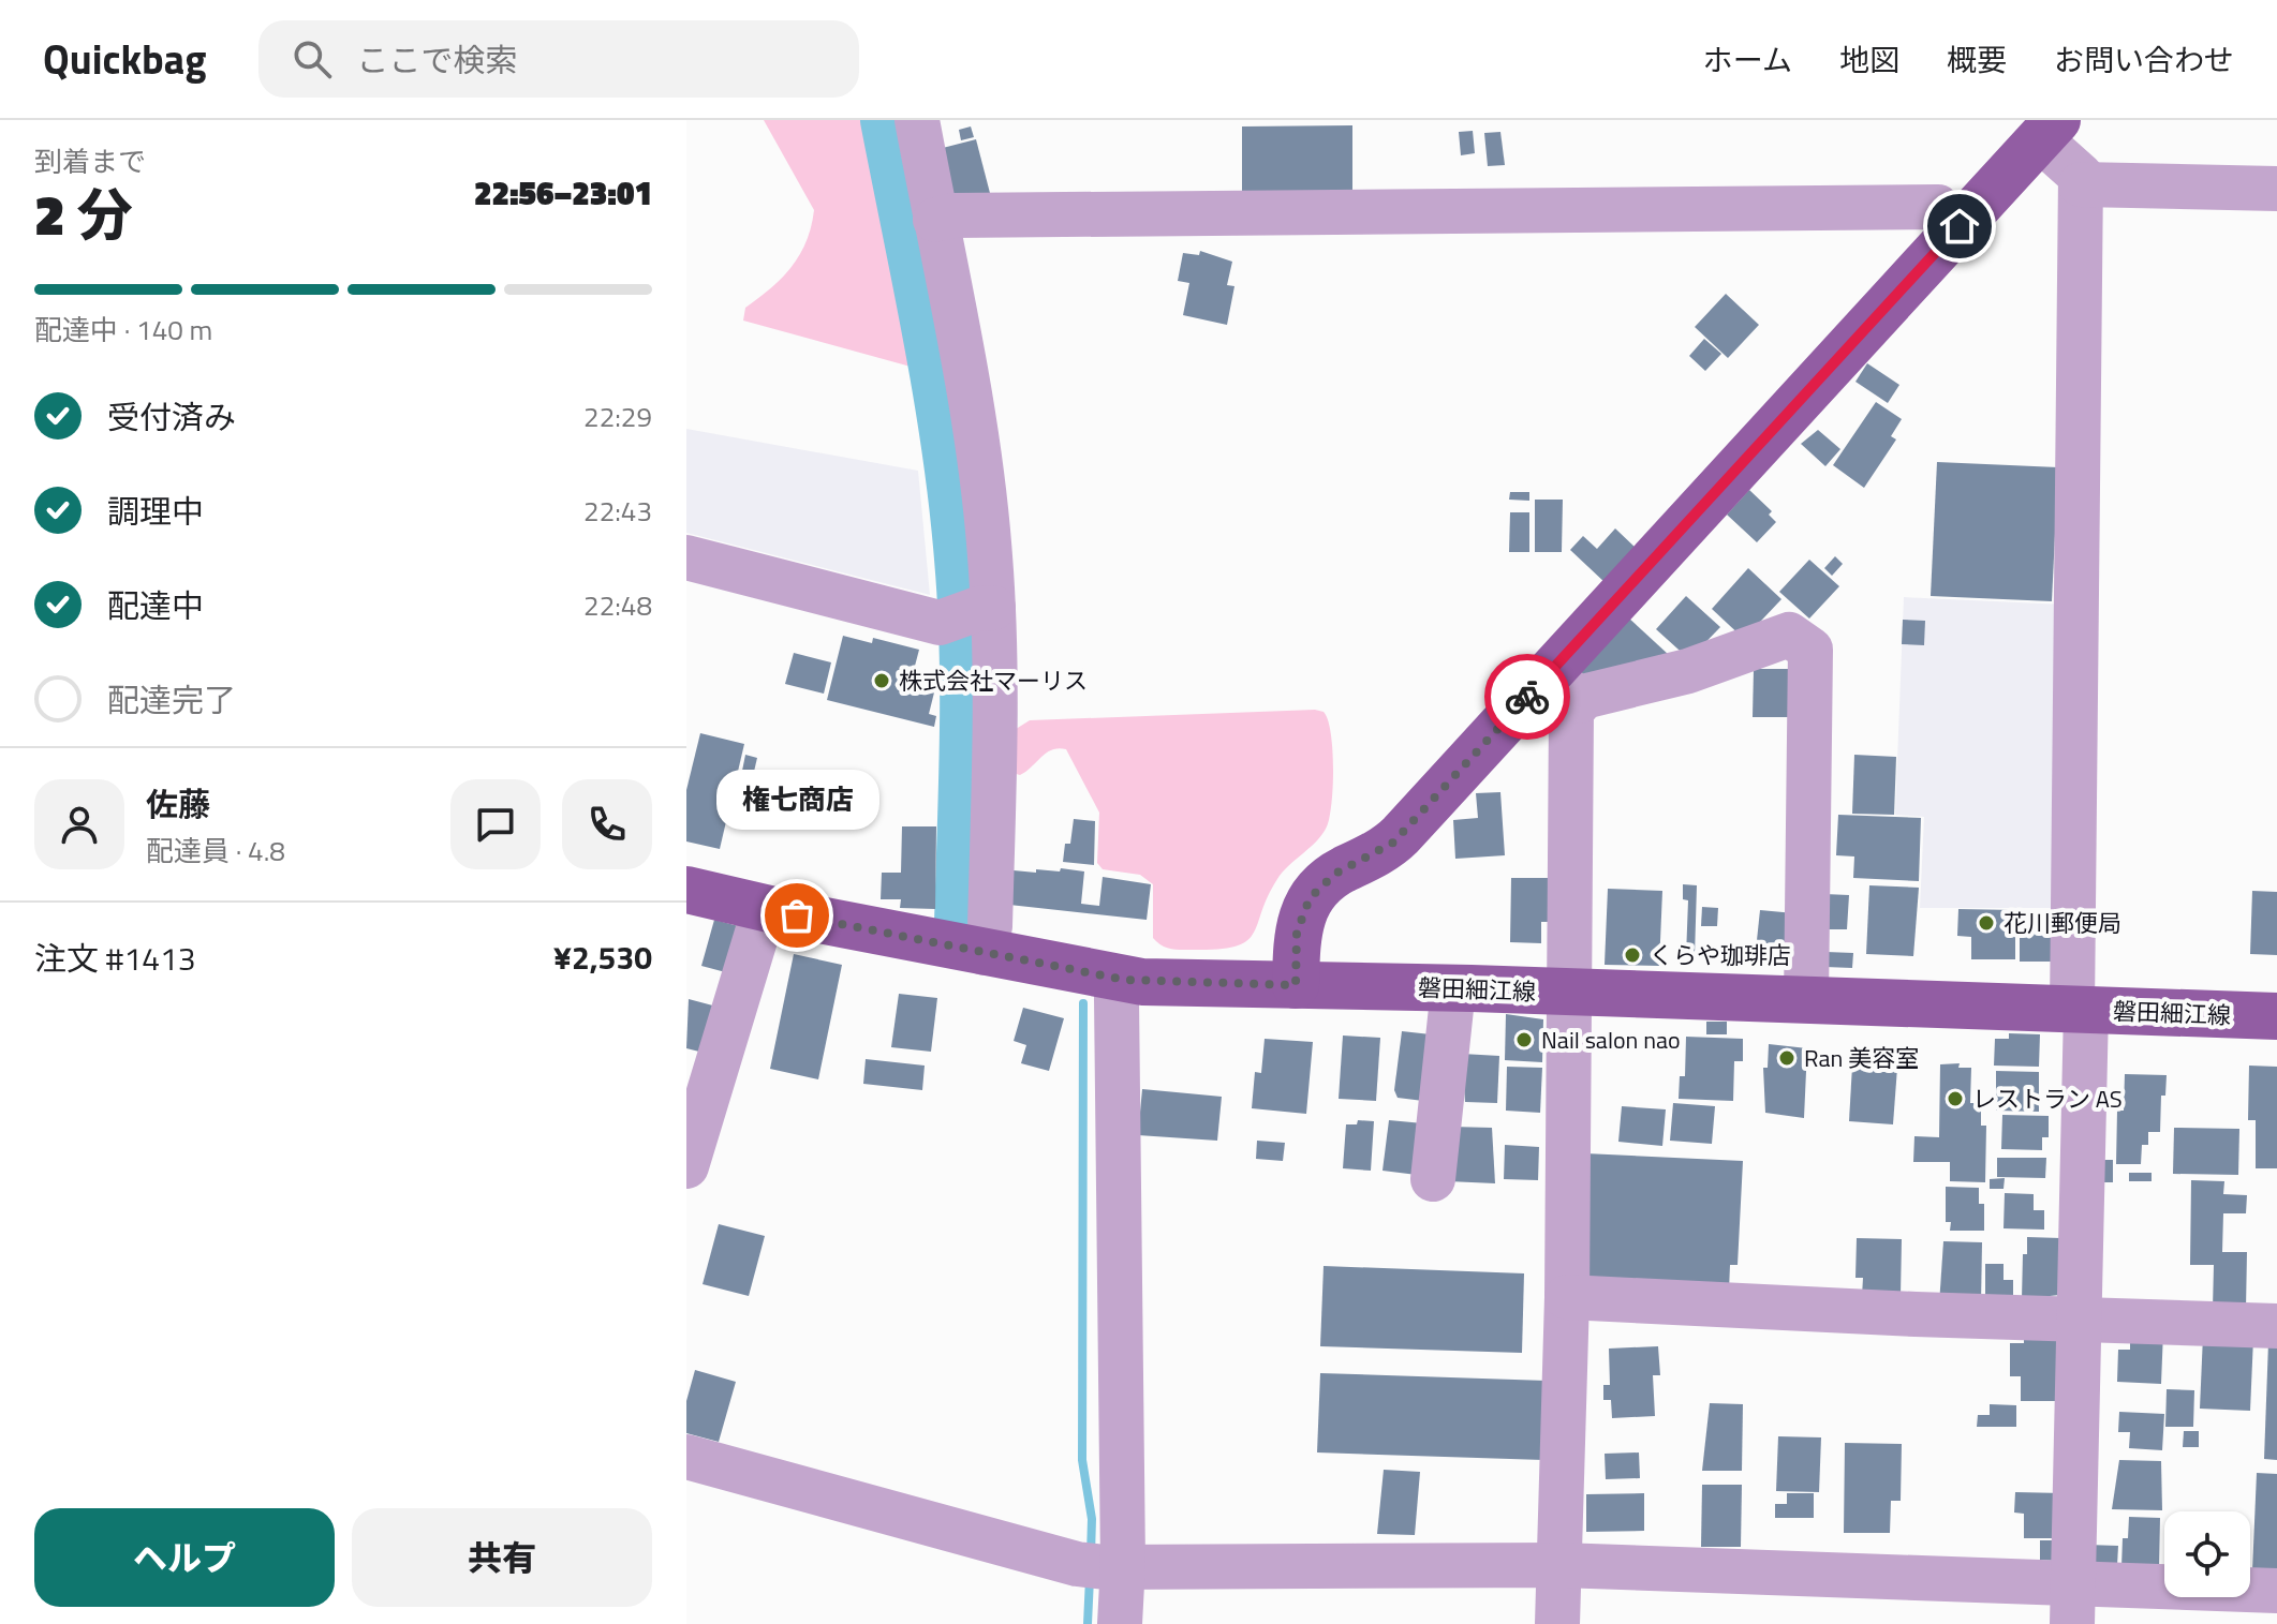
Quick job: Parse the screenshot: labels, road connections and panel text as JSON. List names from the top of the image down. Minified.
{"streets":{"main road":["磐田細江線"]},"places":["株式会社マーリス","権七商店","花川郵便局","くらや珈琲店","Nail salon nao","Ran 美容室","レストラン AS"],"page":{"header":"Quickbag","search":"ここで検索","nav":["ホーム","地図","概要","お問い合わせ"],"heading":["2 分","到着まで","22:56–23:01"],"panel":["佐藤","配達員 · 4.8","注文 #1413","¥2,530"],"bar":"配達中 · 140 m","list":[["受付済み","22:29"],["調理中","22:43"],["配達中","22:48"],"配達完了"],"bubble":"権七商店","buttons":["ヘルプ","共有"]}}
